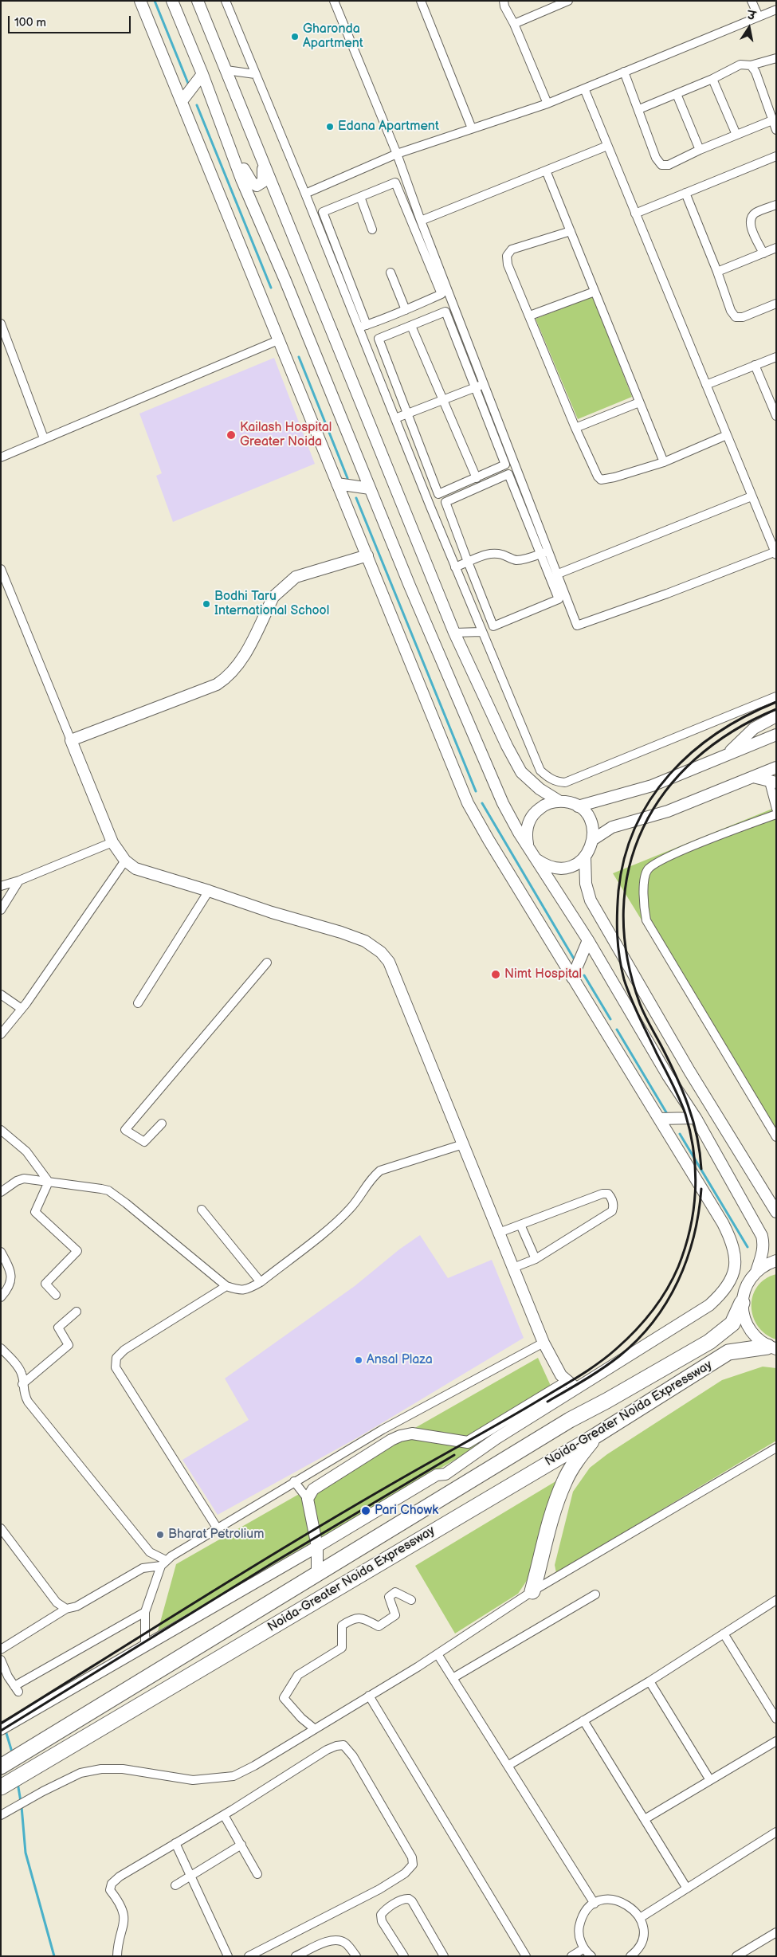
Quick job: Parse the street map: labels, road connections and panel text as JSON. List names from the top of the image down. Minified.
{"streets":{"highway":["Noida-Greater Noida Expressway"]},"places":["Gharonda Apartment","Edana Apartment","Kailash Hospital Greater Noida","Bodhi Taru International School","Nimt Hospital","Ansal Plaza","Pari Chowk","Bharat Petrolium"],"scale_bar":"100 m","north":"top"}
